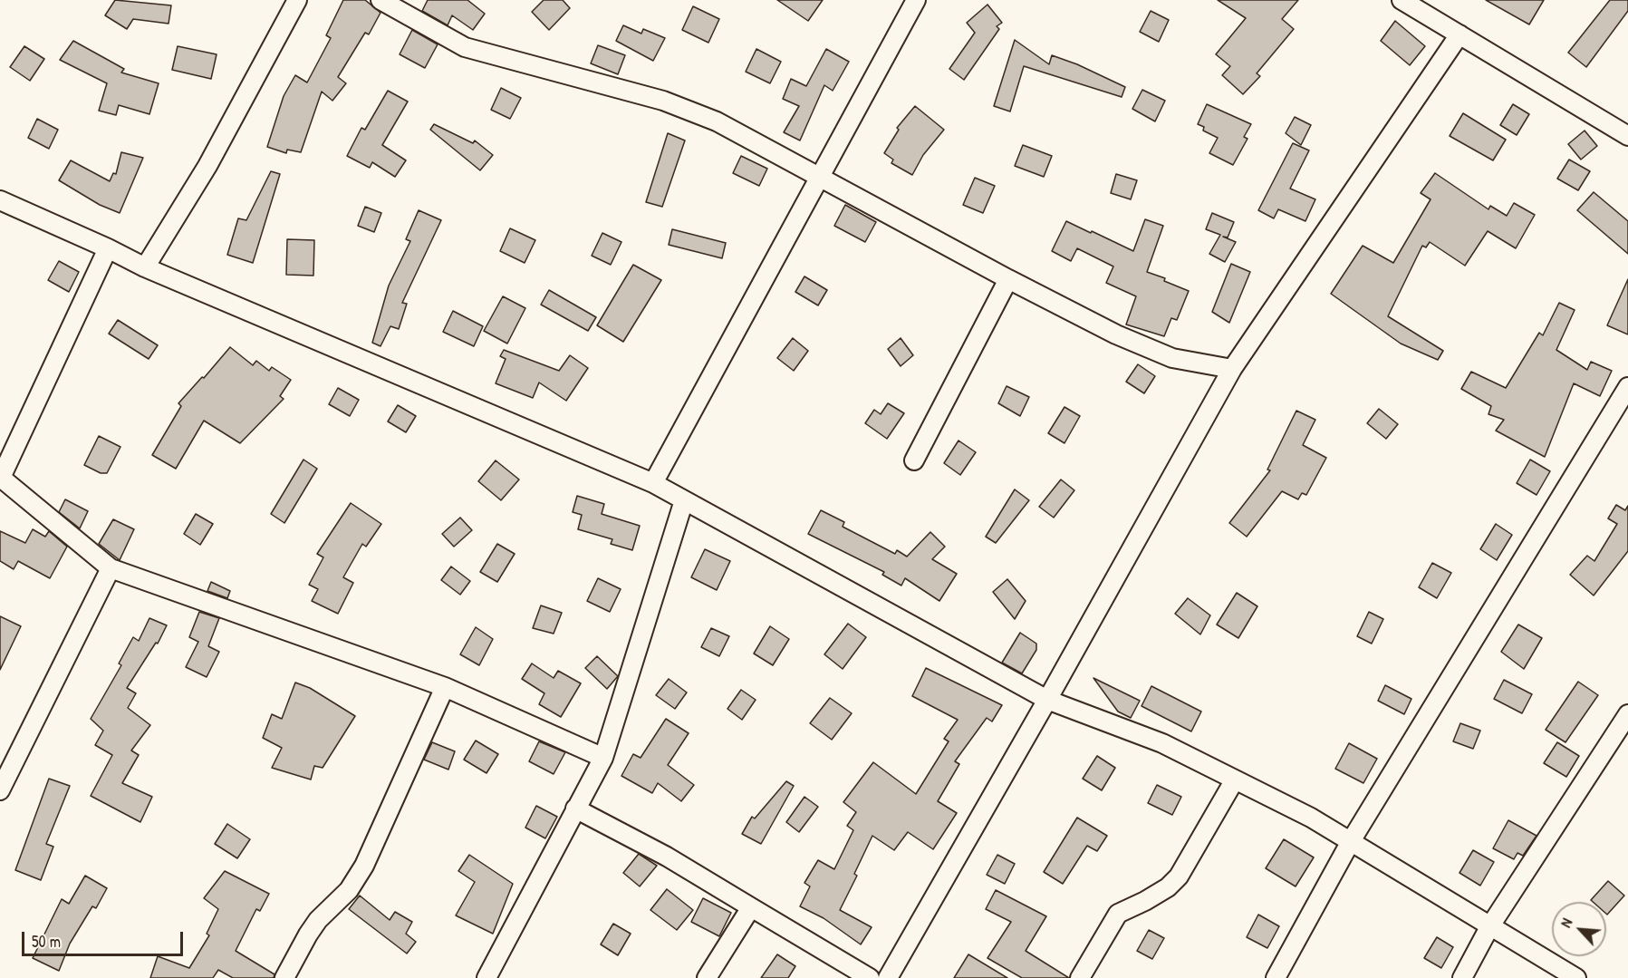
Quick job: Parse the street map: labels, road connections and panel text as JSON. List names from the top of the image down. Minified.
{"scale_bar":"50 m","north":"top left"}
